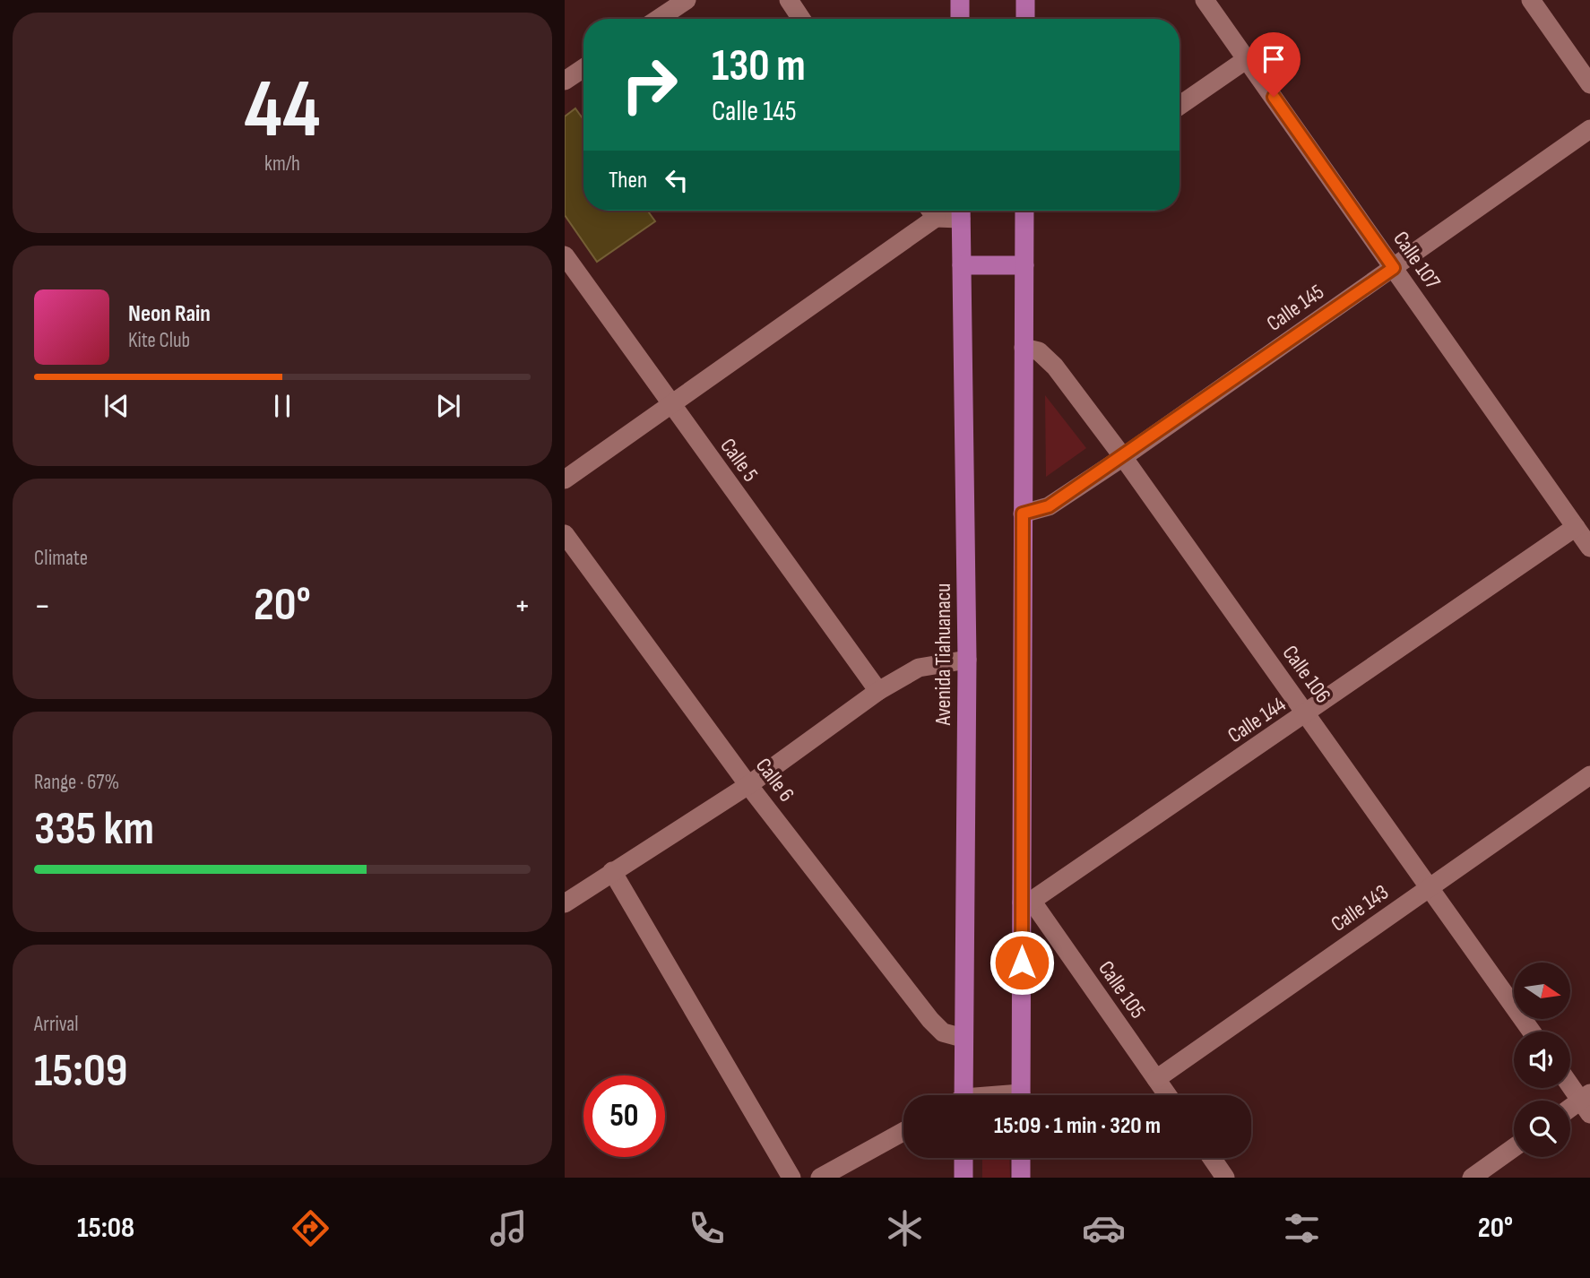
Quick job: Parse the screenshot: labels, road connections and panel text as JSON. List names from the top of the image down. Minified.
{"streets":{"main road":["Avenida Tiahuanacu"],"street":["Calle 107","Calle 145","Calle 5","Calle 106","Calle 144","Calle 6","Calle 143","Calle 105"]},"crossings":[["Calle 107","Calle 145"],["Calle 107","Calle 144"],["Calle 145","Calle 106"],["Avenida Tiahuanacu","Calle 6"],["Calle 106","Calle 144"],["Calle 106","Calle 143"],["Calle 144","Calle 105"],["Calle 143","Calle 105"]],"north":"right","page":{"tile":[["44","km/h"],"Climate",["Range · 67%","335 km"],["Arrival","15:09"]],"turn":["130 m","Calle 145"],"then":"Then","song":["Neon Rain","Kite Club"],"heat":["−","20°","+"],"limit":"50","trip":"15:09 · 1 min · 320 m","tabs":["15:08","20°"]}}
